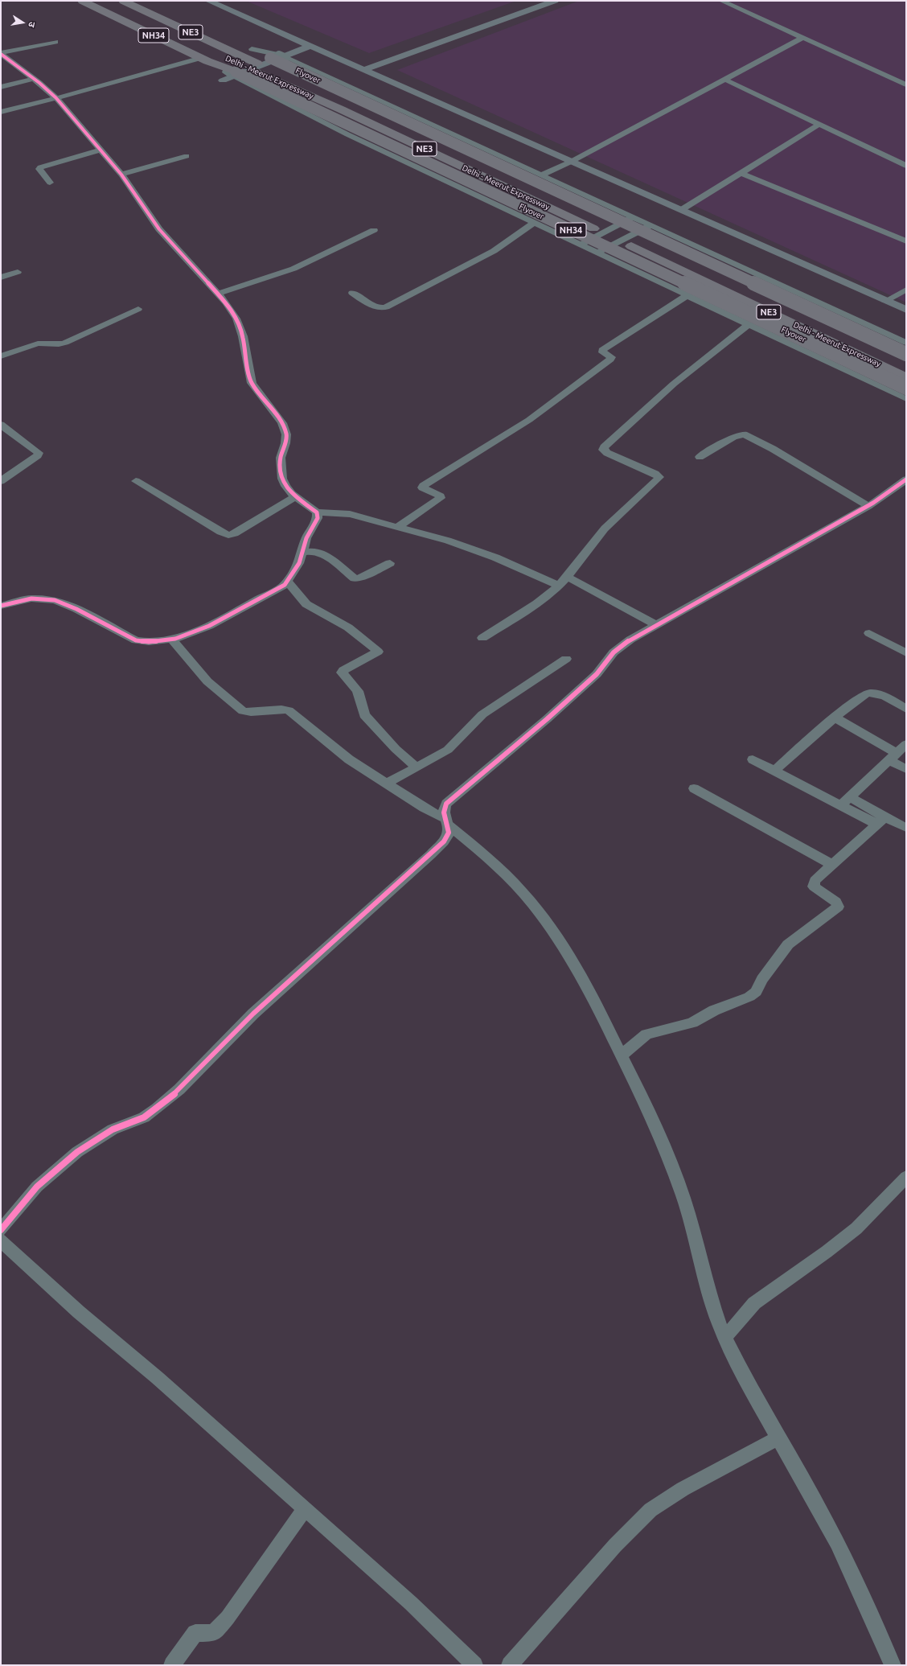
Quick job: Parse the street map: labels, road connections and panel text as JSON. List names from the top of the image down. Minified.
{"streets":{"highway":["NE3","NH34","Flyover","Delhi - Meerut Expressway"]},"crossings":[["NH34","Flyover"],["Flyover","Delhi - Meerut Expressway"]],"north":"right"}
